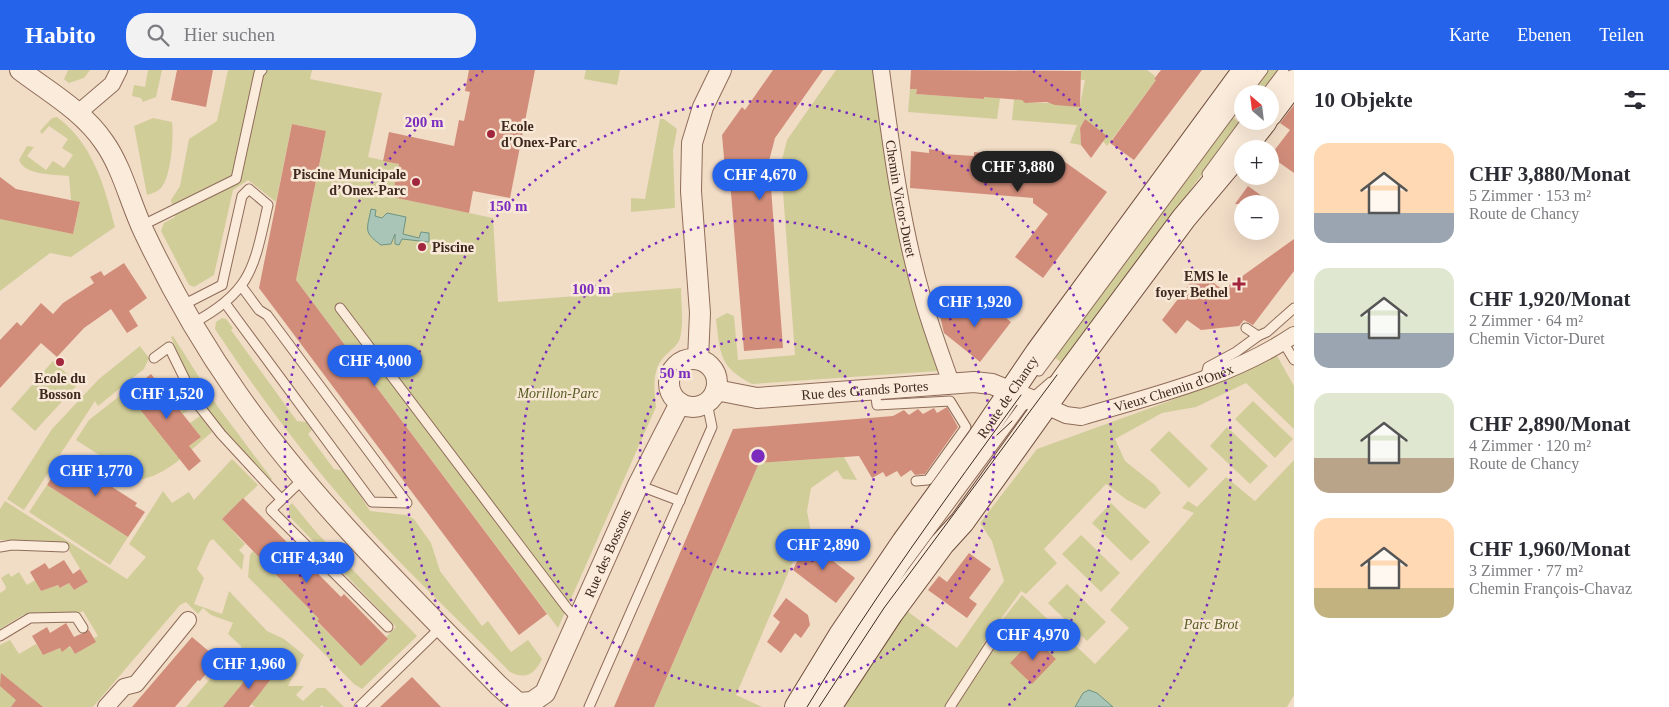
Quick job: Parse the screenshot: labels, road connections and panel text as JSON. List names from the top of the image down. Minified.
{"streets":{"main road":["Route de Chancy"],"street":["Chemin Victor-Duret","Vieux Chemin d'Onex","Rue des Grands Portes","Rue des Bossons"]},"crossings":[["Chemin Victor-Duret","Rue des Grands Portes"],["Vieux Chemin d'Onex","Rue des Grands Portes"],["Vieux Chemin d'Onex","Route de Chancy"],["Rue des Grands Portes","Route de Chancy"],["Rue des Grands Portes","Rue des Bossons"]],"parks":["Morillon-Parc","Parc Brot"],"places":{"other":["Ecole d'Onex-Parc","Piscine Municipale d’Onex-Parc","Piscine","Ecole du Bosson"],"health":["EMS le foyer Bethel"]},"north":"top left","page":{"header":"Habito","search":"Hier suchen","nav":["Karte","Ebenen","Teilen"],"heading":"10 Objekte","map_buttons":["+","−"],"list":[{"name":"CHF 3,880/Monat","note":"5 Zimmer · 153 m² · Route de Chancy"},{"name":"CHF 1,920/Monat","note":"2 Zimmer · 64 m² · Chemin Victor-Duret"},{"name":"CHF 2,890/Monat","note":"4 Zimmer · 120 m² · Route de Chancy"},{"name":"CHF 1,960/Monat","note":"3 Zimmer · 77 m² · Chemin François-Chavaz"}],"price":["CHF 3,880","CHF 4,670","CHF 1,920","CHF 4,000","CHF 1,520","CHF 1,770","CHF 2,890","CHF 4,340","CHF 4,970","CHF 1,960"]},"rings":["200 m","150 m","100 m","50 m"]}
